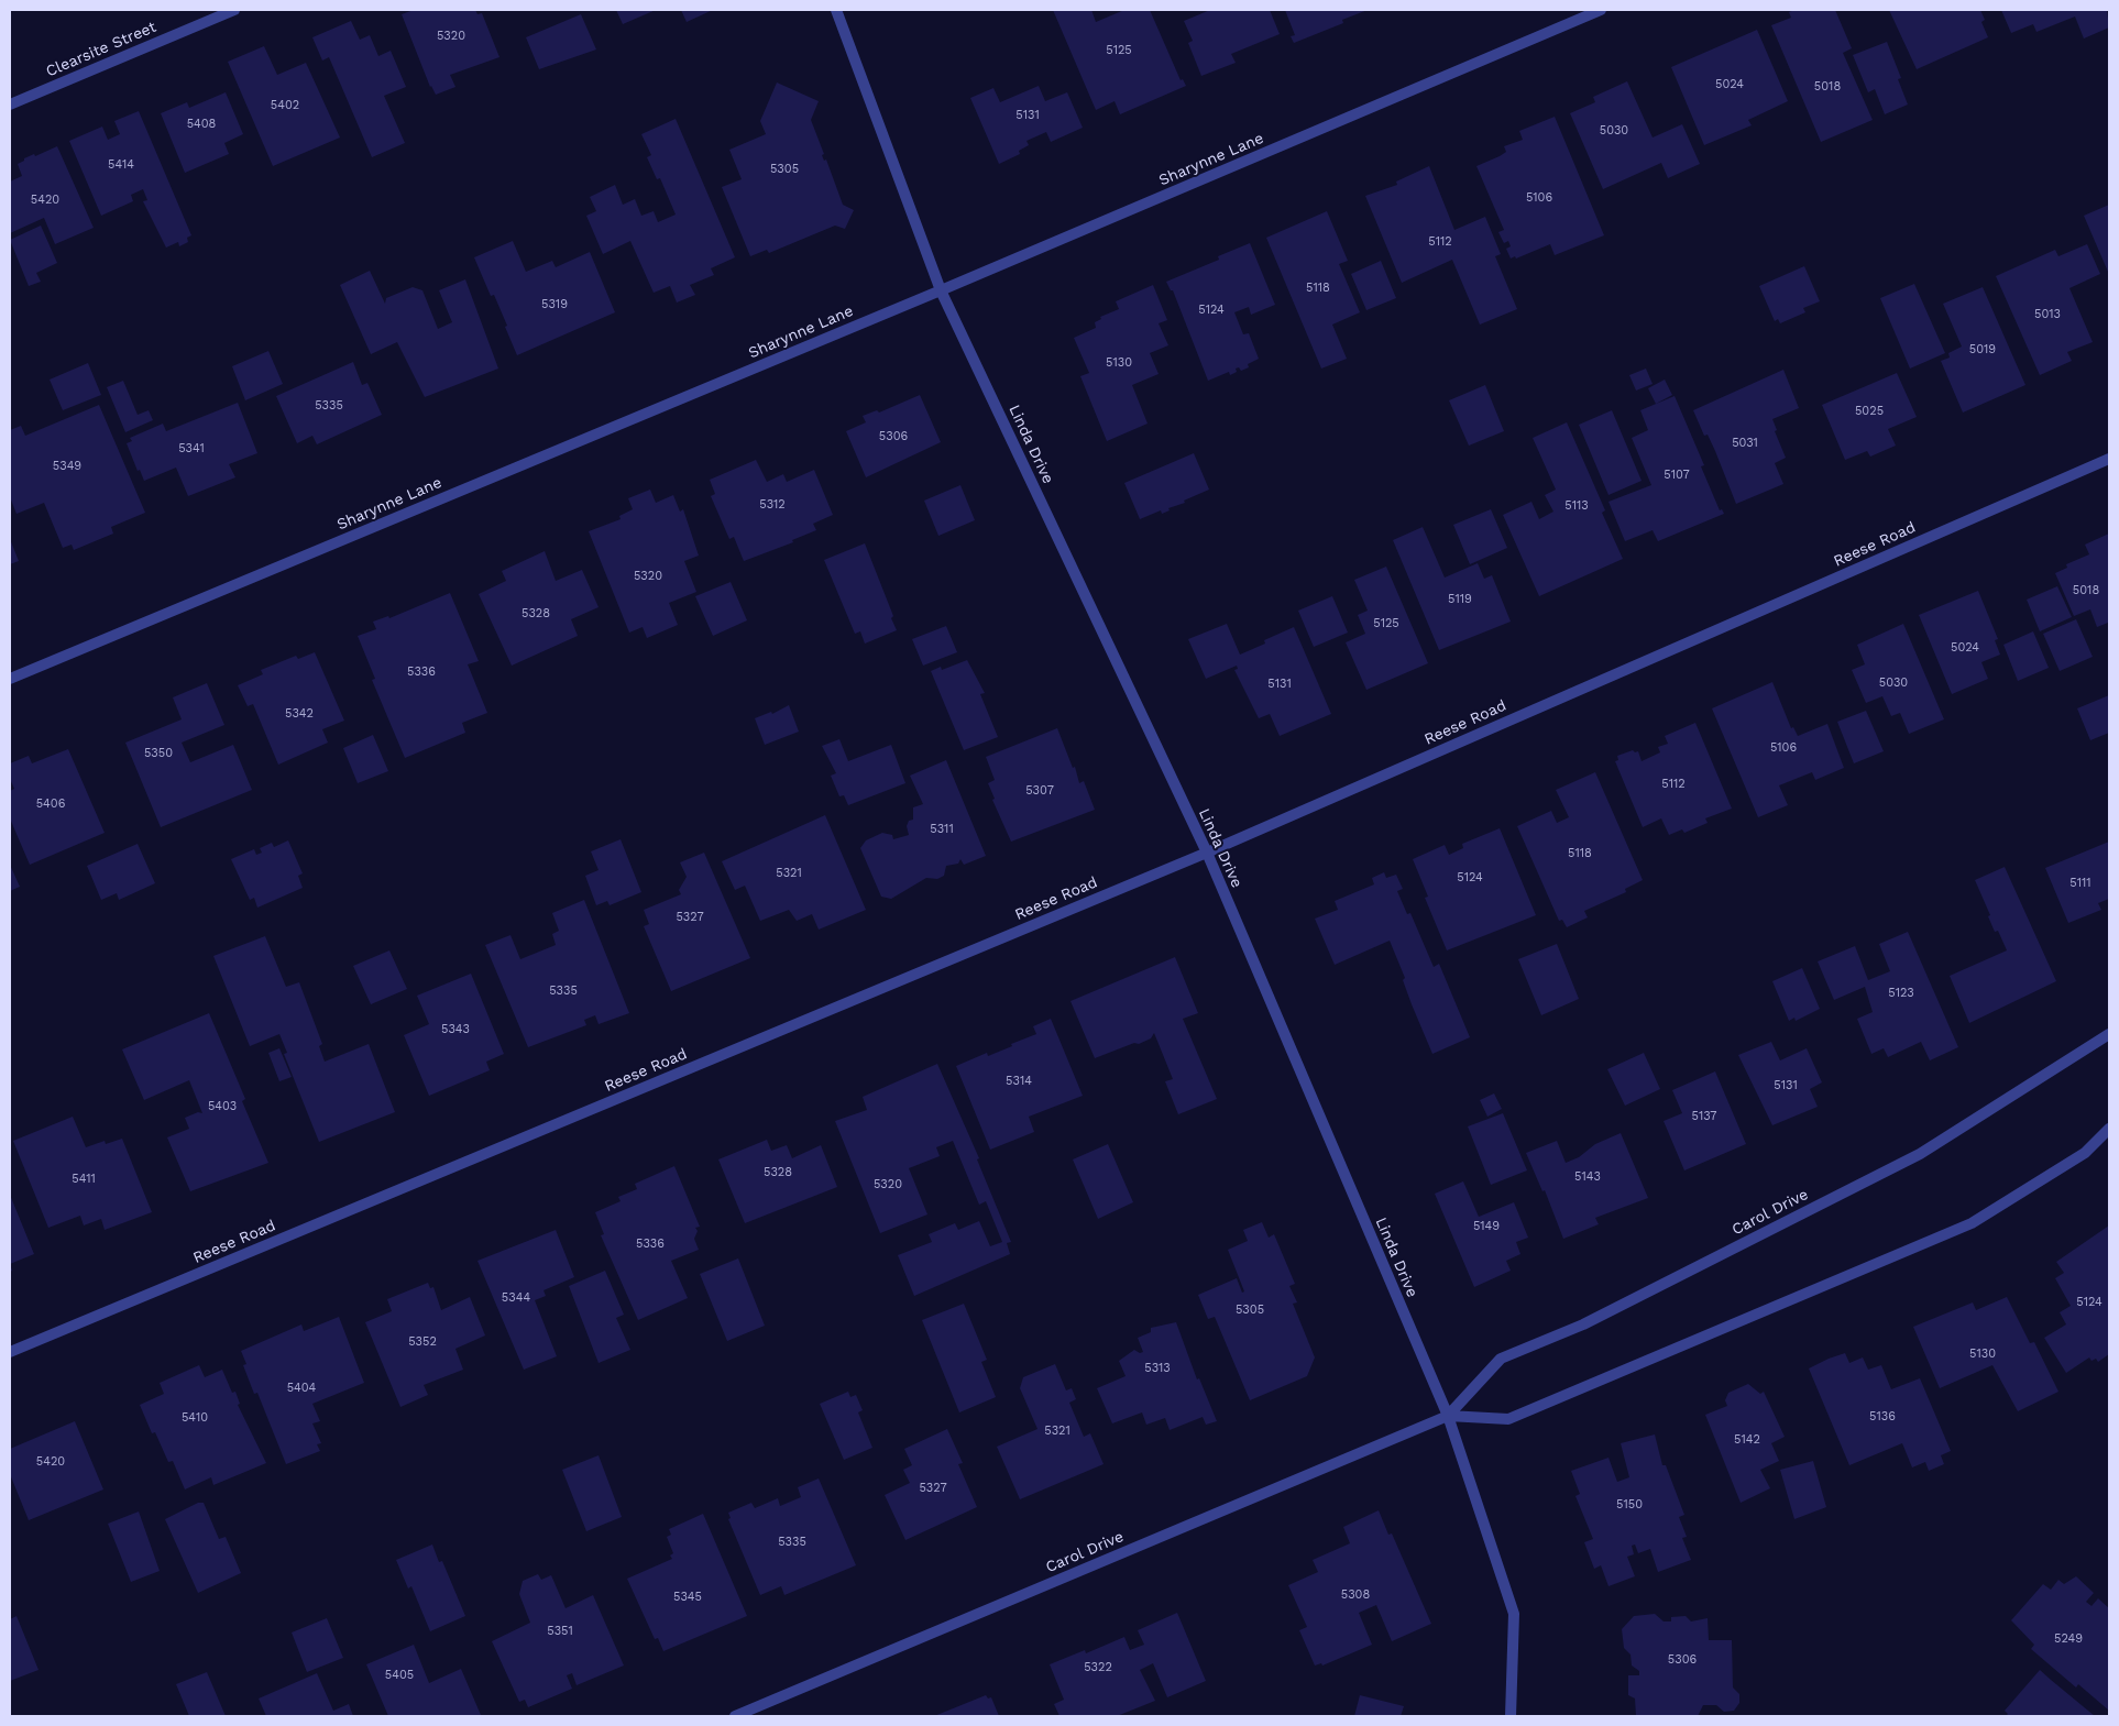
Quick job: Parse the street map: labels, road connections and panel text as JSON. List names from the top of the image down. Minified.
{"streets":{"street":["Clearsite Street","Sharynne Lane","Linda Drive","Reese Road","Carol Drive"]},"crossings":[["Sharynne Lane","Linda Drive"],["Linda Drive","Reese Road"],["Linda Drive","Carol Drive"]],"house_numbers":["5320","5125","5024","5018","5402","5131","5408","5030","5414","5305","5106","5420","5112","5118","5319","5124","5013","5019","5130","5335","5025","5306","5031","5341","5349","5107","5312","5113","5320","5018","5119","5328","5125","5024","5336","5030","5131","5342","5106","5350","5112","5307","5406","5311","5118","5321","5124","5111","5327","5335","5123","5343","5314","5131","5403","5137","5328","5143","5411","5320","5149","5336","5344","5124","5305","5352","5130","5313","5404","5136","5410","5321","5142","5420","5327","5150","5335","5308","5345","5351","5249","5306","5322","5405"]}
